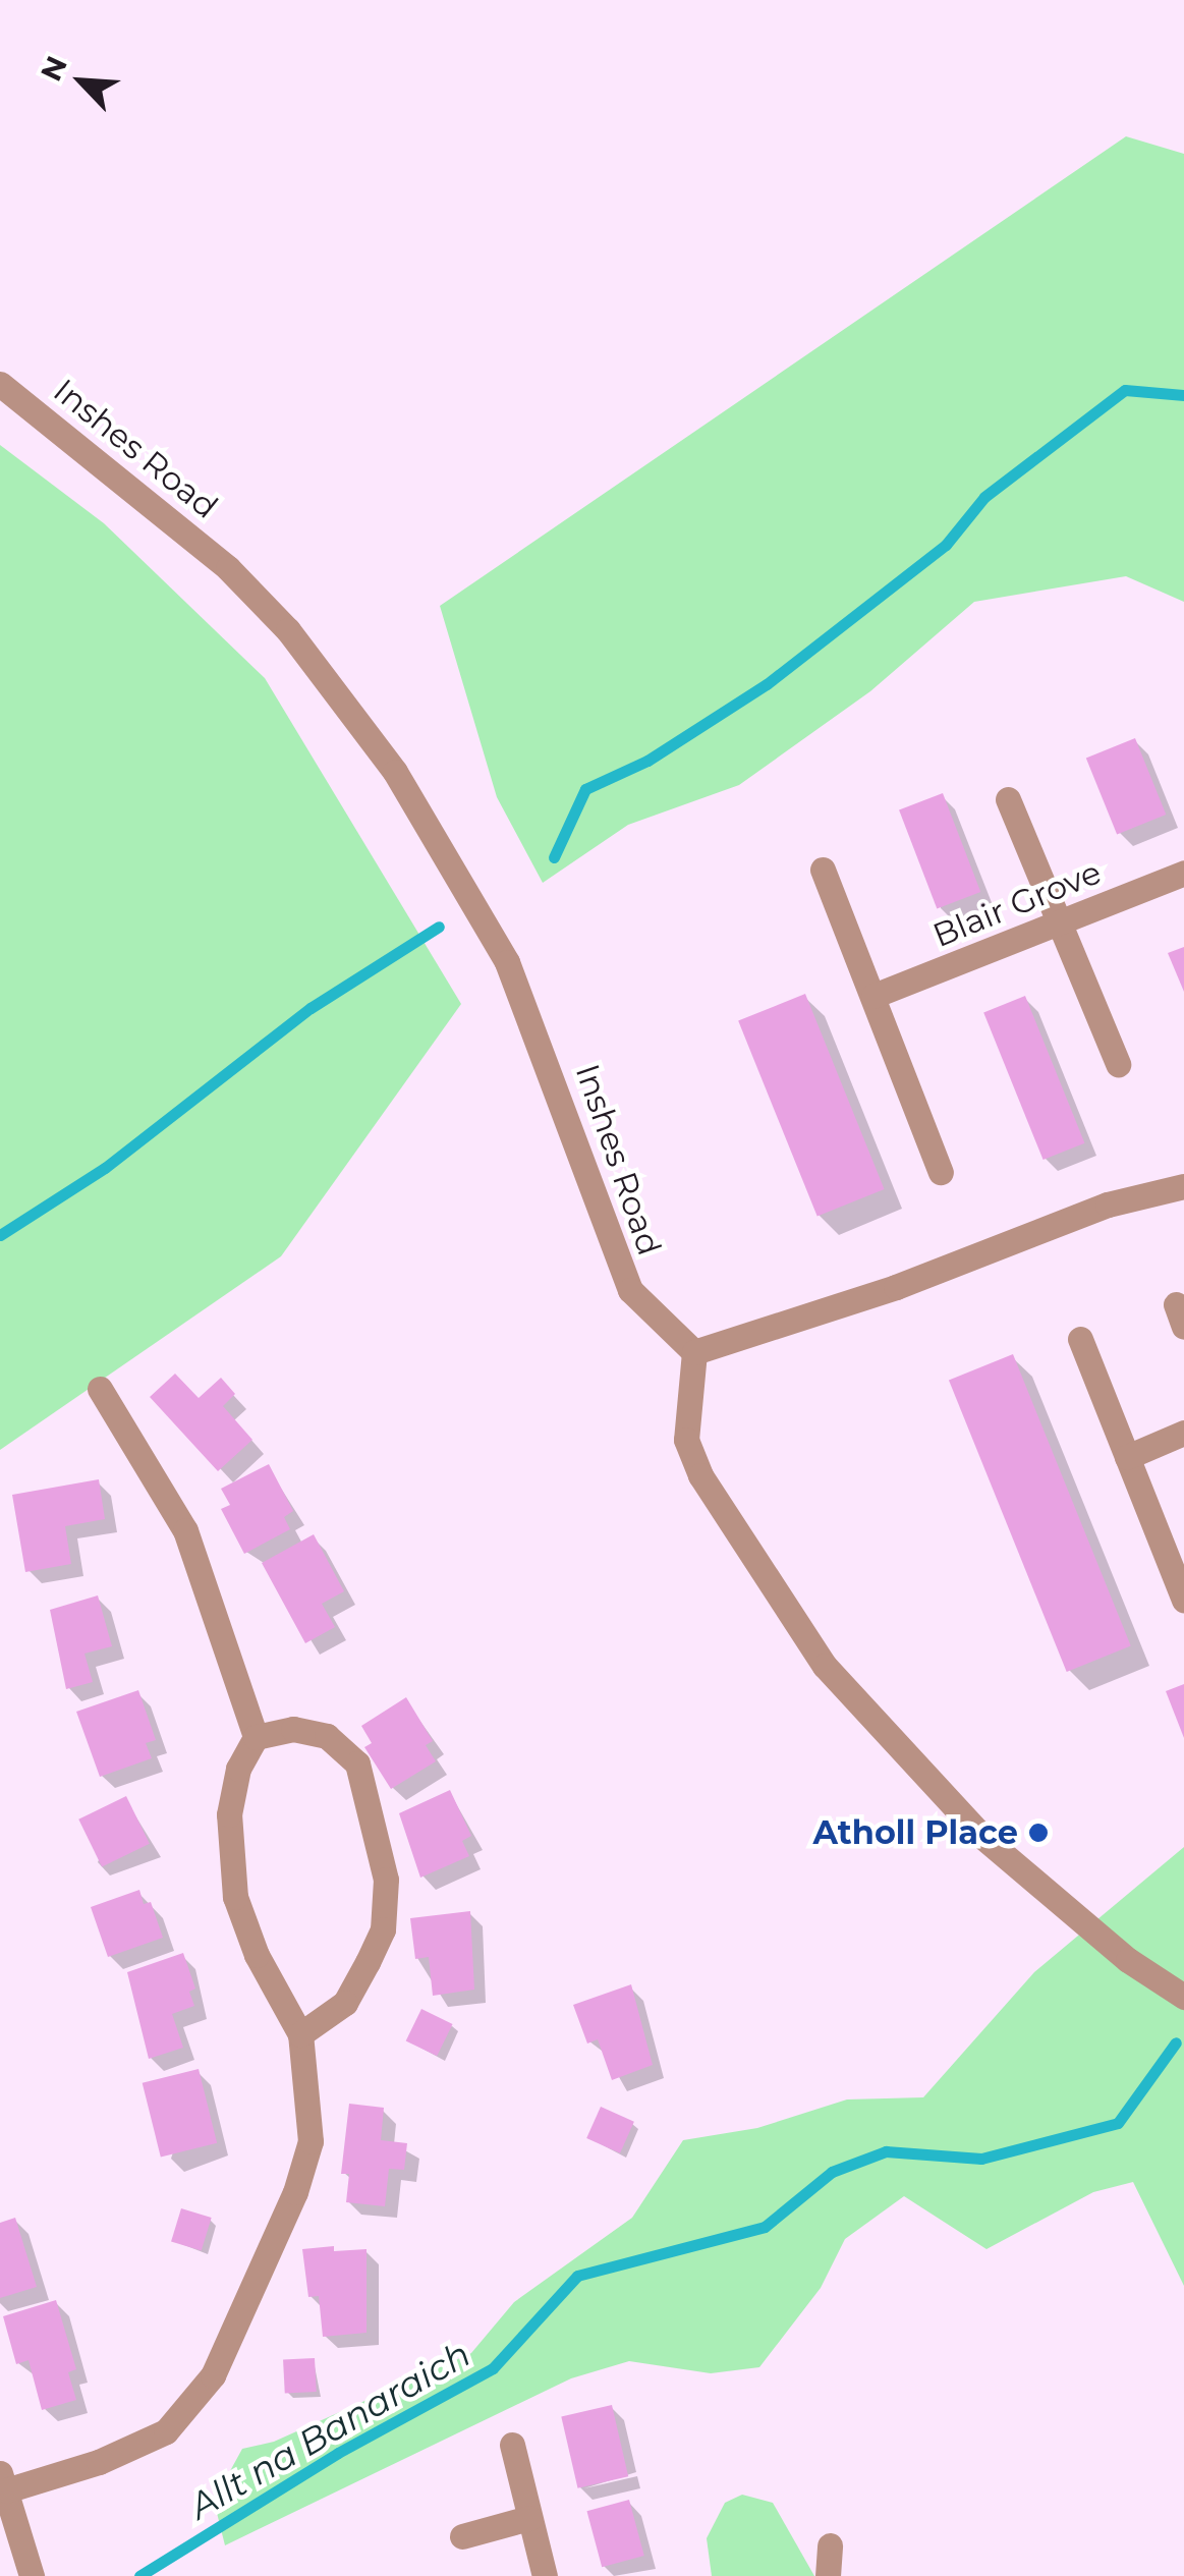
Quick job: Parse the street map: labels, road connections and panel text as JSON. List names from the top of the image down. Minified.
{"streets":{"street":["Inshes Road","Blair Grove"]},"water":["Allt na Banaraich"],"places":["Atholl Place"],"north":"top left"}
